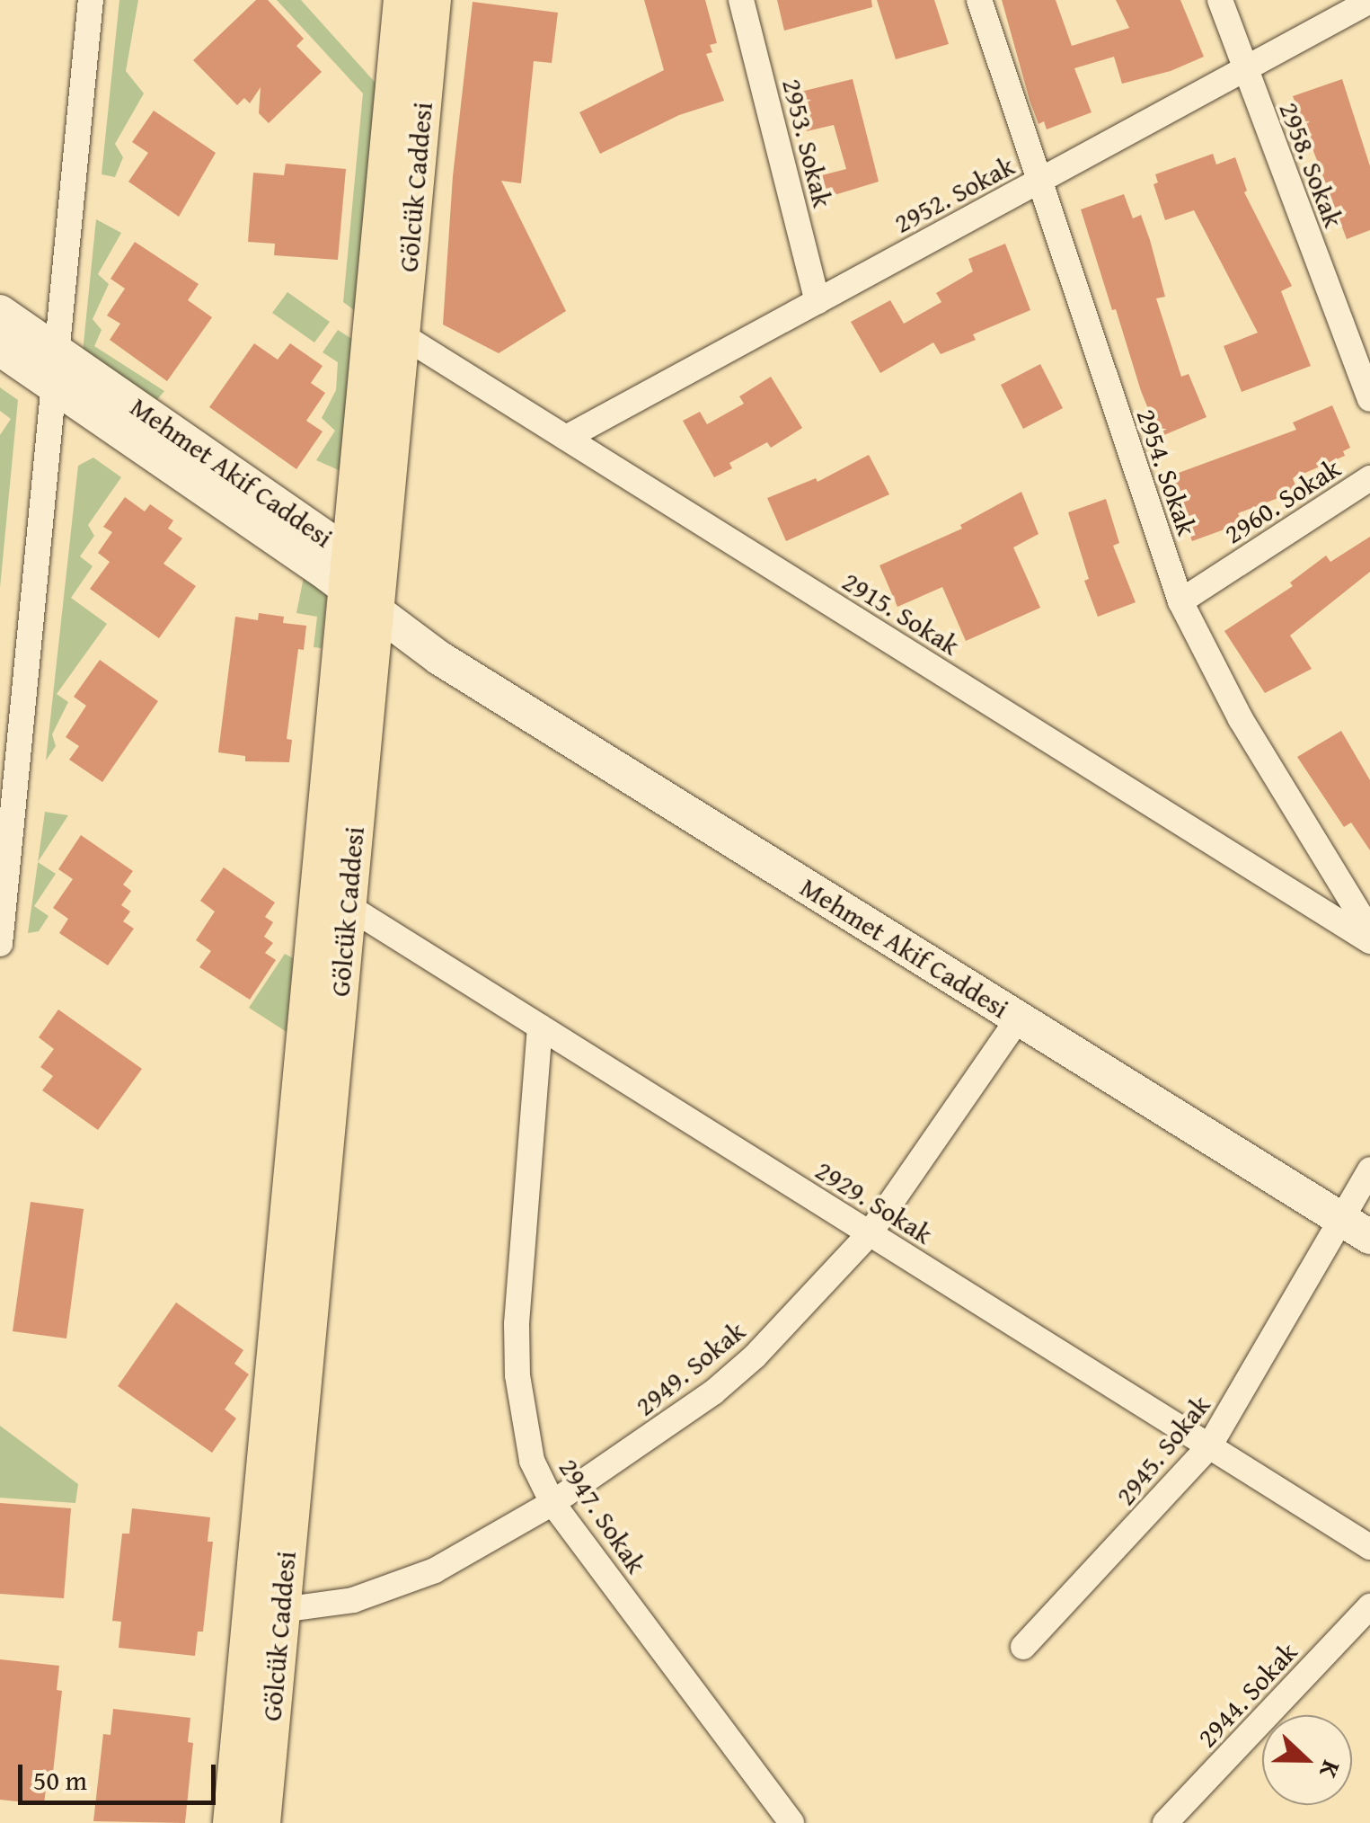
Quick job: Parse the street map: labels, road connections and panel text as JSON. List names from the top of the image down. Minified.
{"streets":{"main road":["Gölcük Caddesi"],"street":["2953. Sokak","2958. Sokak","2952. Sokak","Mehmet Akif Caddesi","2954. Sokak","2960. Sokak","2915. Sokak","2929. Sokak","2949. Sokak","2945. Sokak","2947. Sokak","2944. Sokak"]},"crossings":[["2953. Sokak","2952. Sokak"],["2958. Sokak","2952. Sokak"],["Gölcük Caddesi","Mehmet Akif Caddesi"],["Gölcük Caddesi","2915. Sokak"],["Gölcük Caddesi","2929. Sokak"],["Gölcük Caddesi","2949. Sokak"],["2952. Sokak","2954. Sokak"],["2952. Sokak","2915. Sokak"],["Mehmet Akif Caddesi","2949. Sokak"],["Mehmet Akif Caddesi","2945. Sokak"],["2954. Sokak","2960. Sokak"],["2929. Sokak","2949. Sokak"],["2929. Sokak","2945. Sokak"],["2929. Sokak","2947. Sokak"],["2949. Sokak","2947. Sokak"]],"scale_bar":"50 m","north":"right"}
